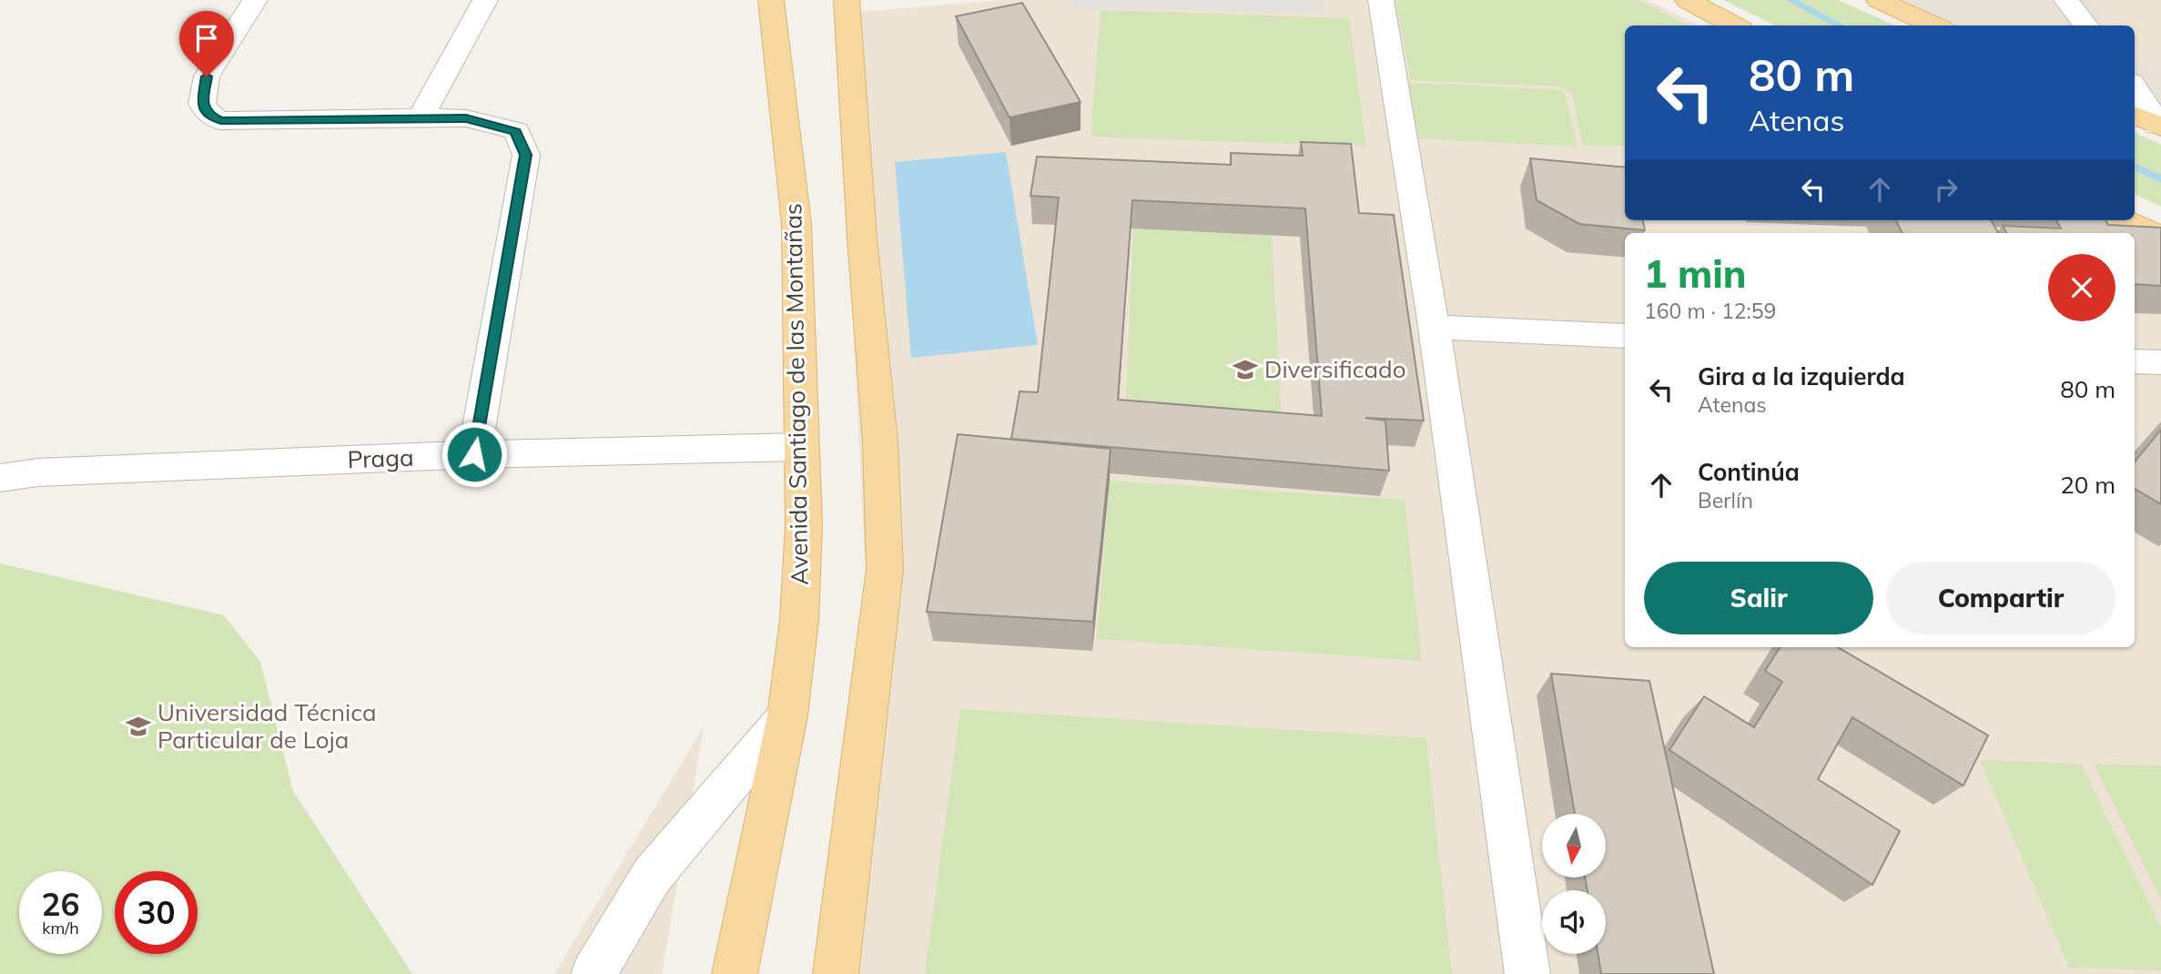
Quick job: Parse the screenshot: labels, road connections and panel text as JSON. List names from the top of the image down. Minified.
{"streets":{"main road":["Avenida Santiago de las Montañas"],"street":["Praga"]},"crossings":[["Avenida Santiago de las Montañas","Praga"]],"places":{"school or university":["Diversificado","Universidad Técnica Particular de Loja"]},"north":"bottom","page":{"turn":["80 m","Atenas"],"heading":["1 min","160 m · 12:59"],"list":[{"name":"Gira a la izquierda","note":"Atenas","value":"80 m"},{"name":"Continúa","note":"Berlín","value":"20 m"}],"buttons":["Salir","Compartir"],"speed":"26 km/h","limit":"30"}}
